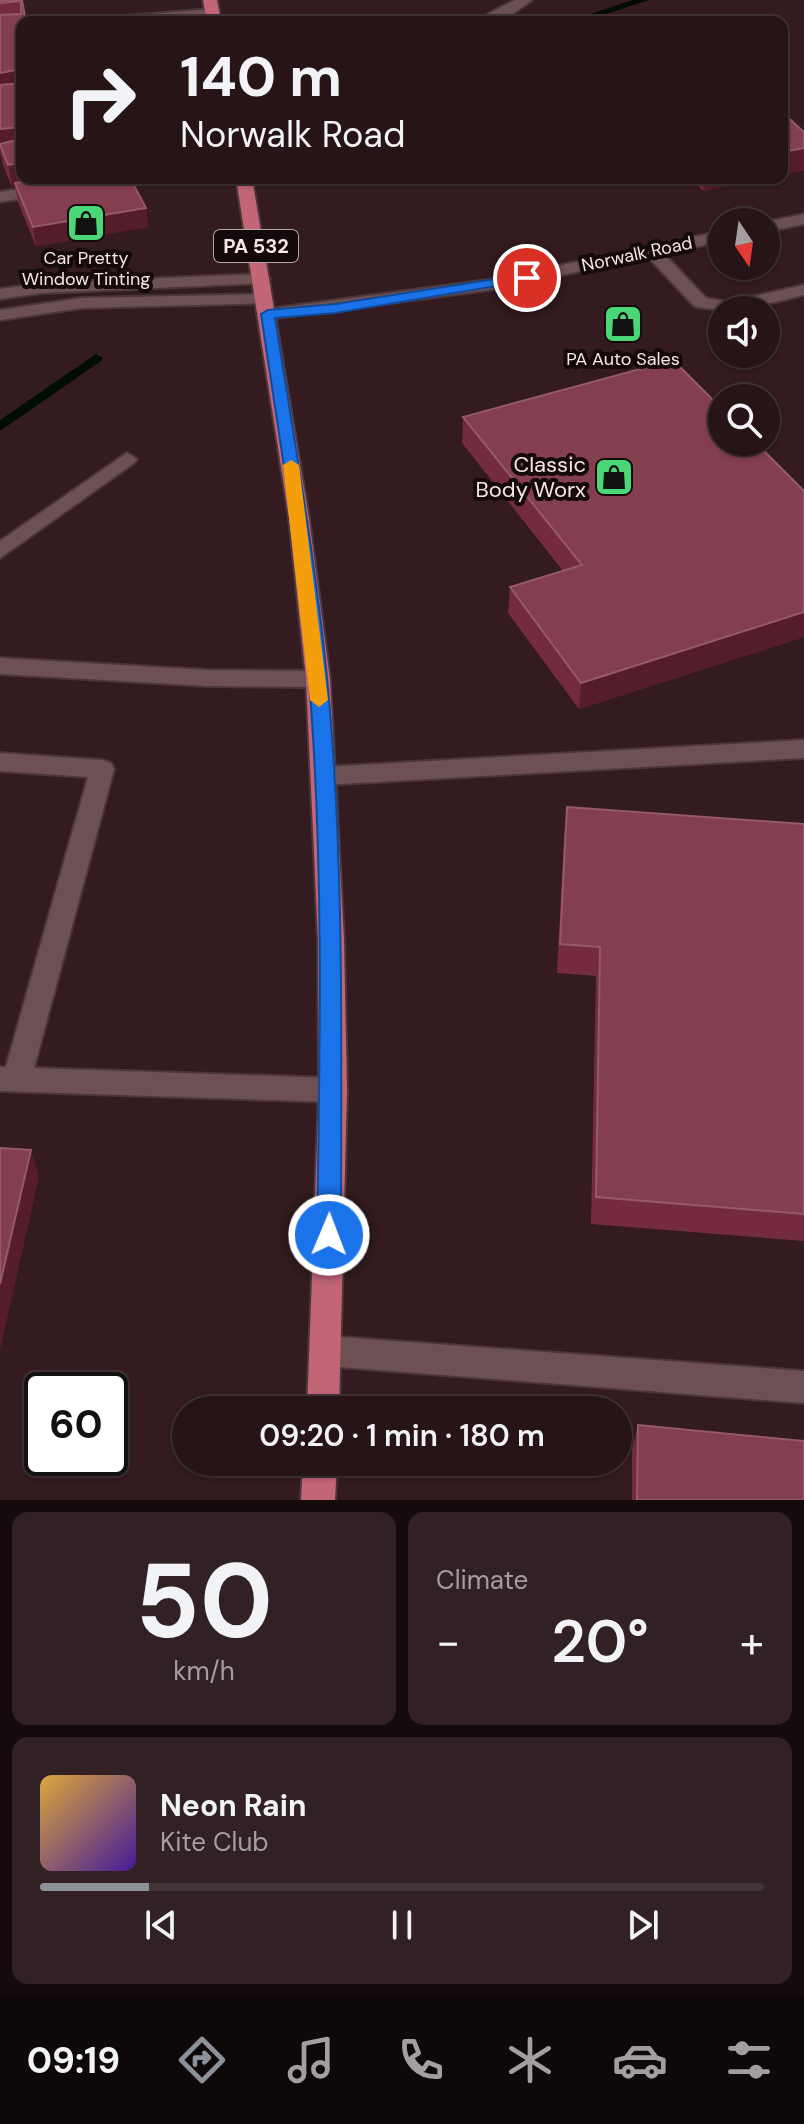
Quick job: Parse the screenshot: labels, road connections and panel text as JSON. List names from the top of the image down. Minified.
{"streets":{"main road":["PA 532"],"street":["Norwalk Road"]},"crossings":[["PA 532","Norwalk Road"]],"places":{"shop":["Car Pretty Window Tinting","PA Auto Sales","Classic Body Worx"]},"north":"bottom","page":{"turn":["140 m","Norwalk Road"],"limit":"60","trip":"09:20 · 1 min · 180 m","tile":[["50","km/h"],"Climate"],"heat":["−","20°","+"],"song":["Neon Rain","Kite Club"],"tabs":"09:19"}}
